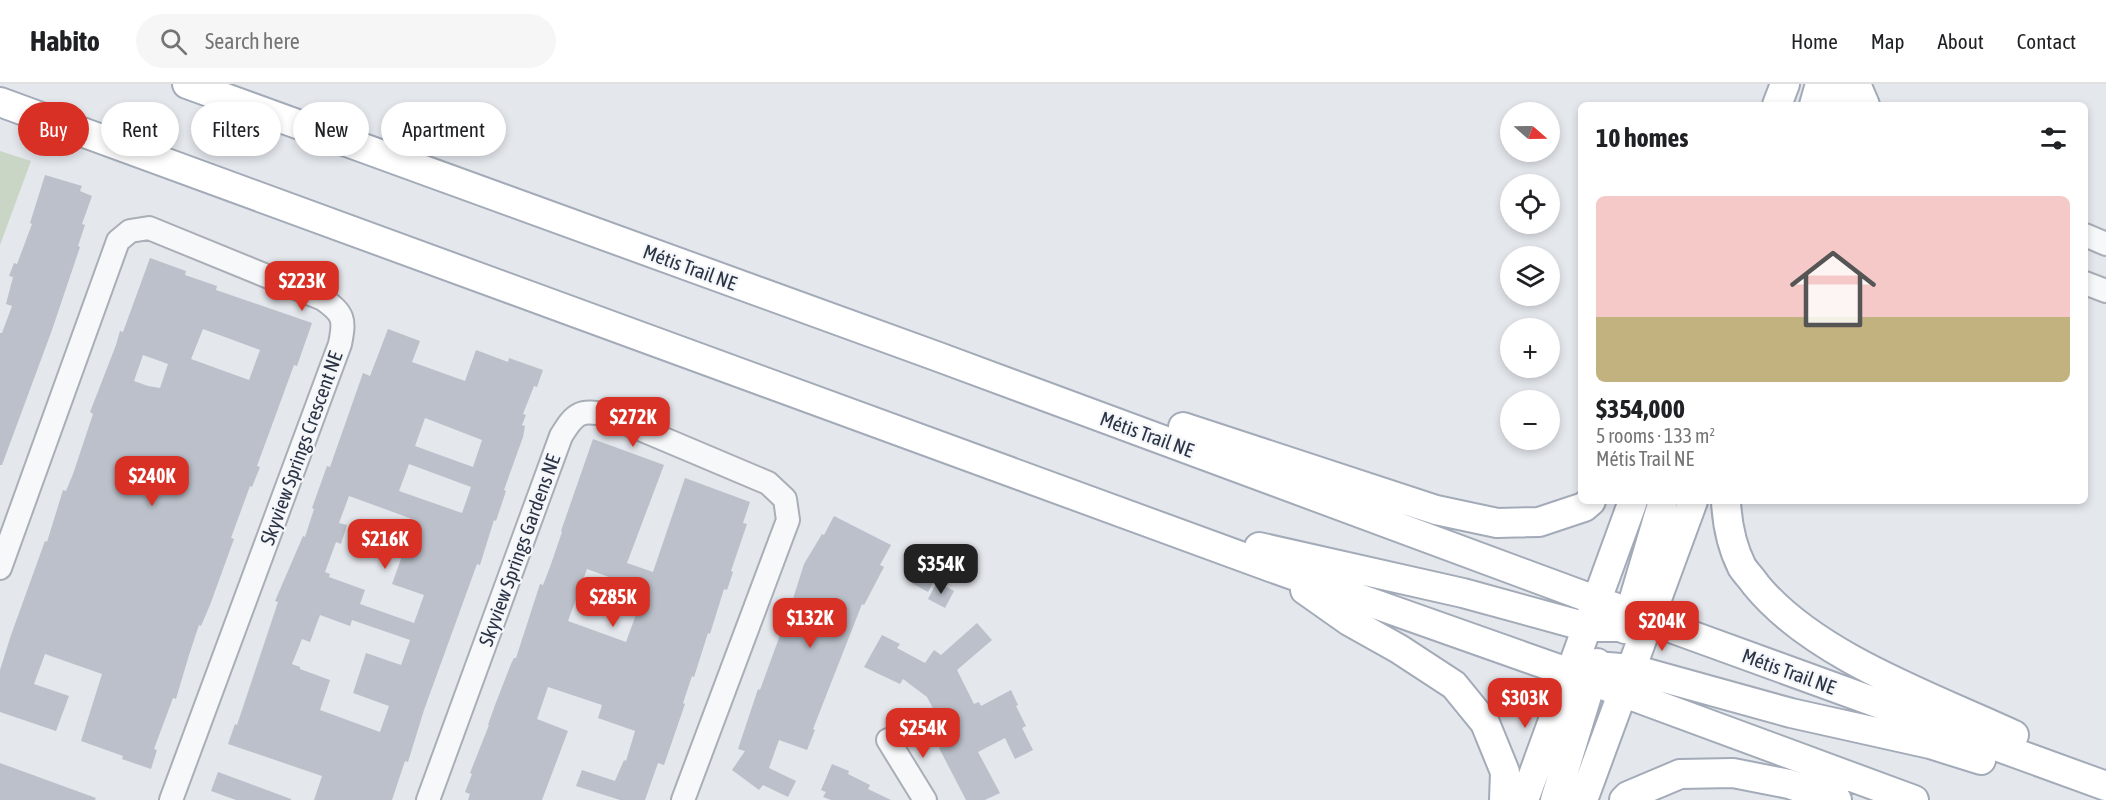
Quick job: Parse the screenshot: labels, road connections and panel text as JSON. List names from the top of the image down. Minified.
{"streets":{"main road":["Métis Trail NE"],"street":["Skyview Springs Crescent NE","Skyview Springs Gardens NE"]},"north":"right","page":{"header":"Habito","search":"Search here","nav":["Home","Map","About","Contact"],"map_buttons":["+","−"],"chip":["Buy","Rent","Filters","New","Apartment"],"heading":"10 homes","list":[{"name":"$354,000","note":"5 rooms · 133 m² · Métis Trail NE"}],"price":["$223K","$272K","$240K","$216K","$354K","$285K","$132K","$204K","$303K","$254K"]}}
